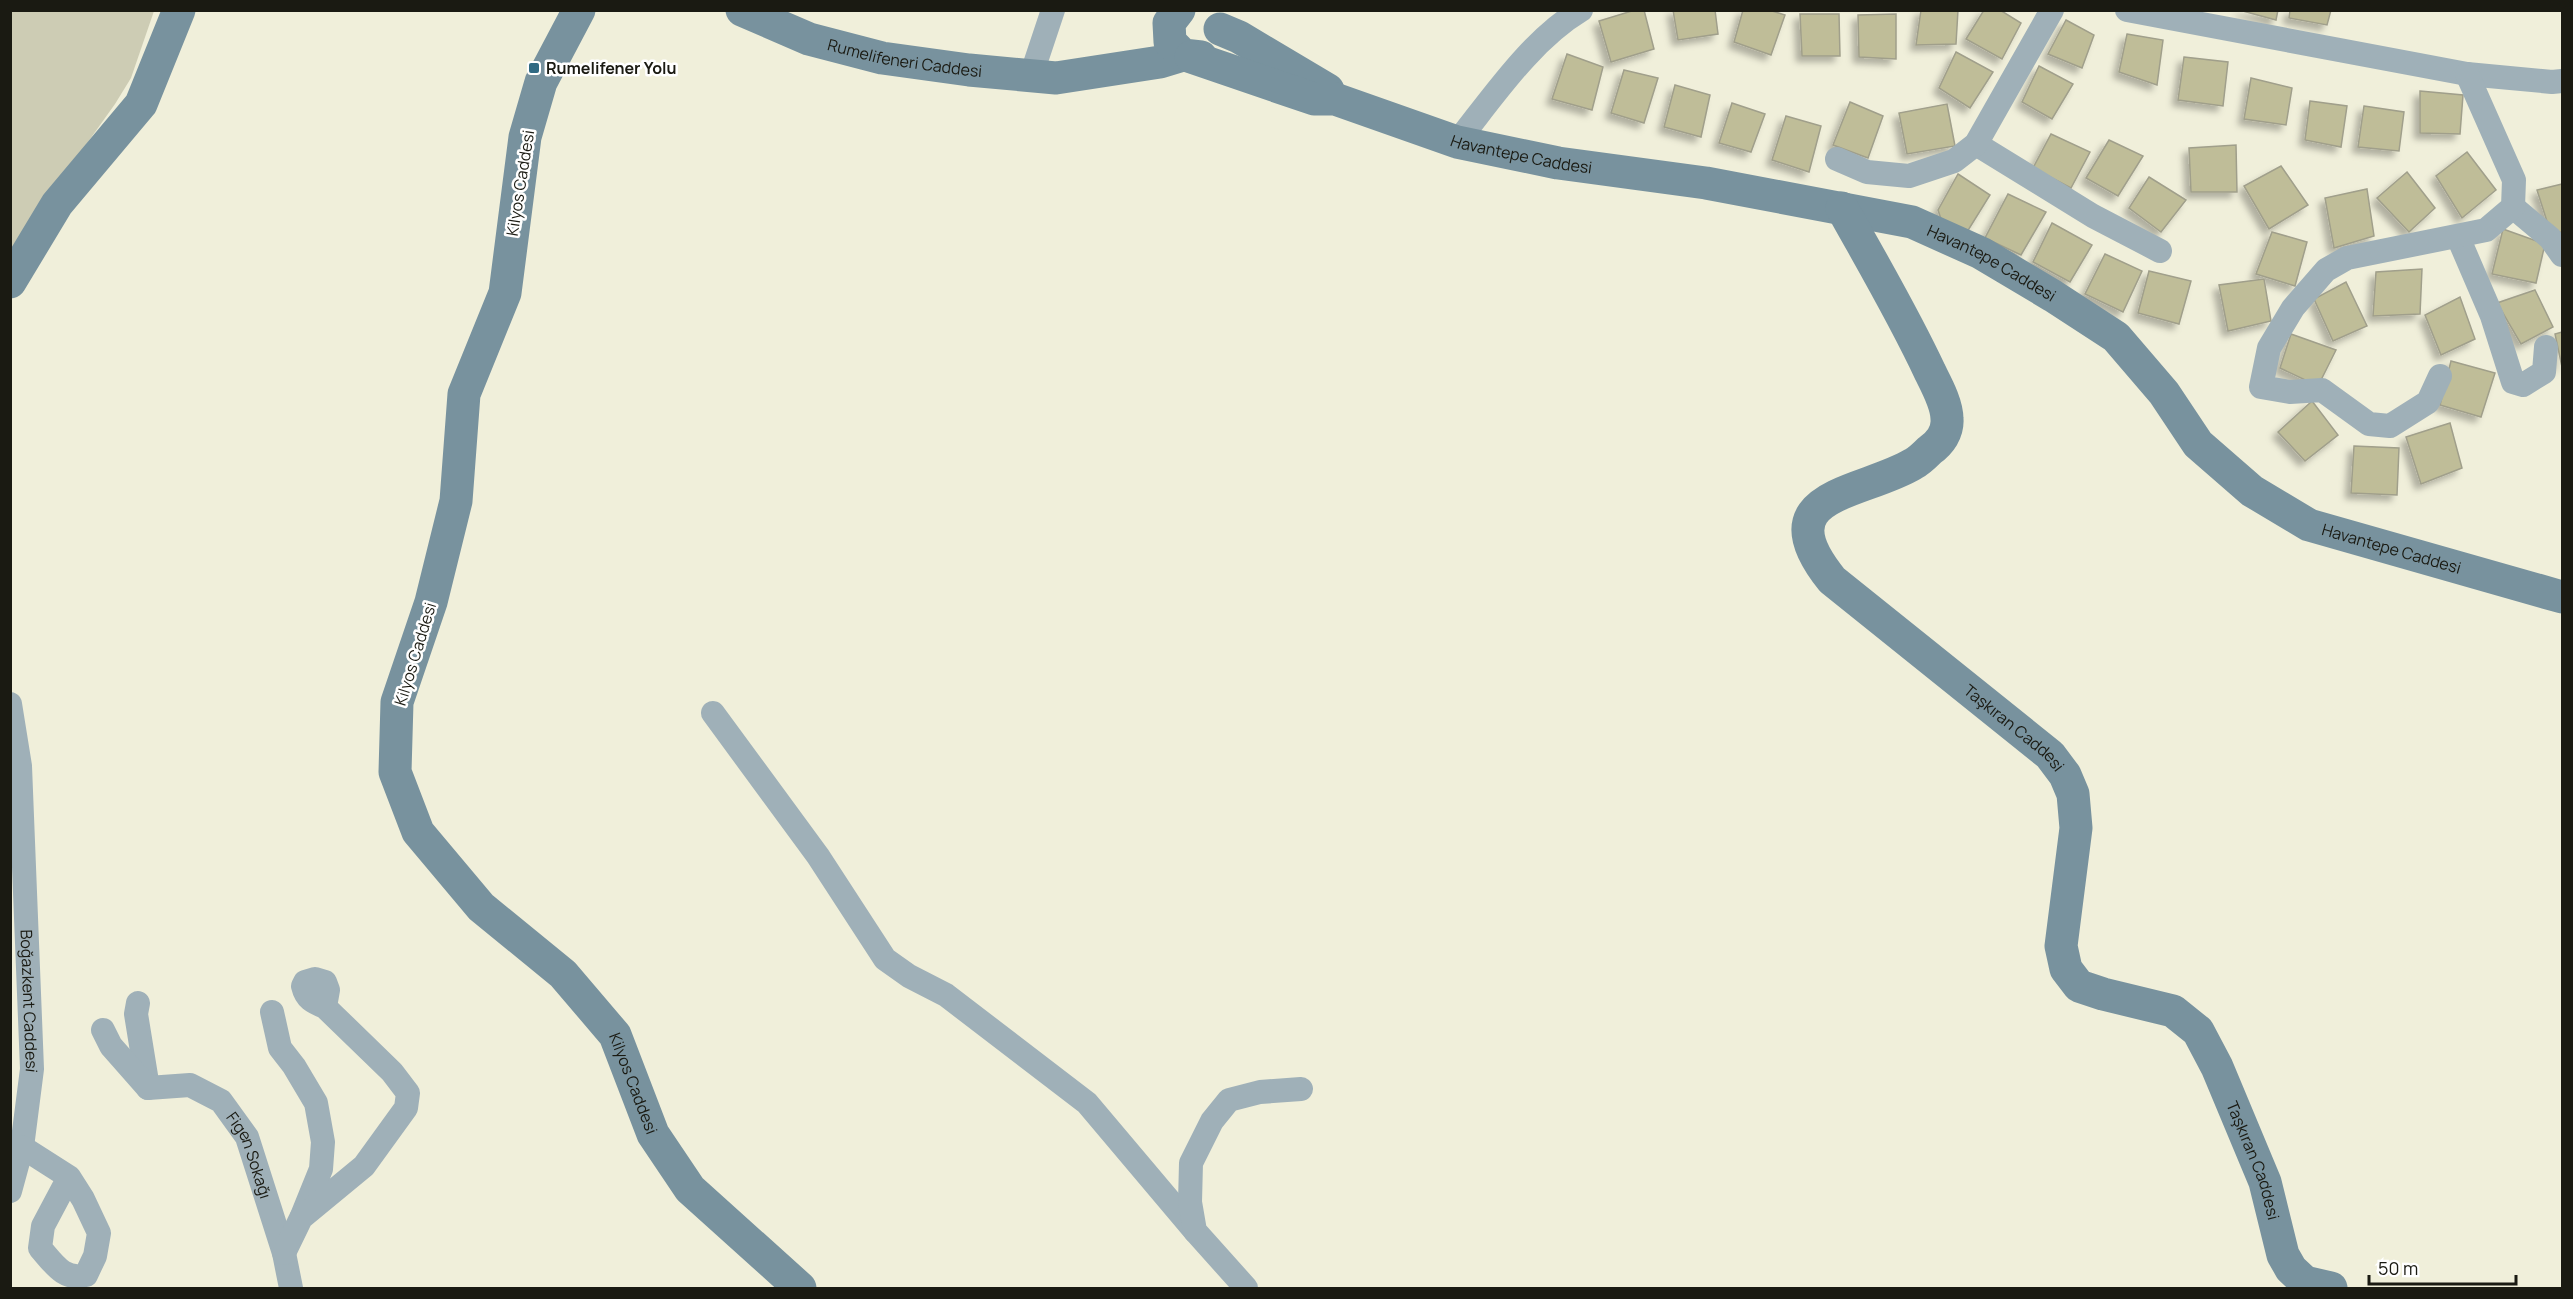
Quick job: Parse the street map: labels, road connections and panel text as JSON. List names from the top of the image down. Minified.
{"streets":{"street":["Rumelifeneri Caddesi","Havantepe Caddesi","Kilyos Caddesi","Taşkıran Caddesi","Boğazkent Caddesi","Figen Sokağı"]},"crossings":[["Rumelifeneri Caddesi","Havantepe Caddesi"],["Havantepe Caddesi","Taşkıran Caddesi"]],"places":{"transit":["Rumelifener Yolu"]},"scale_bar":"50 m"}
